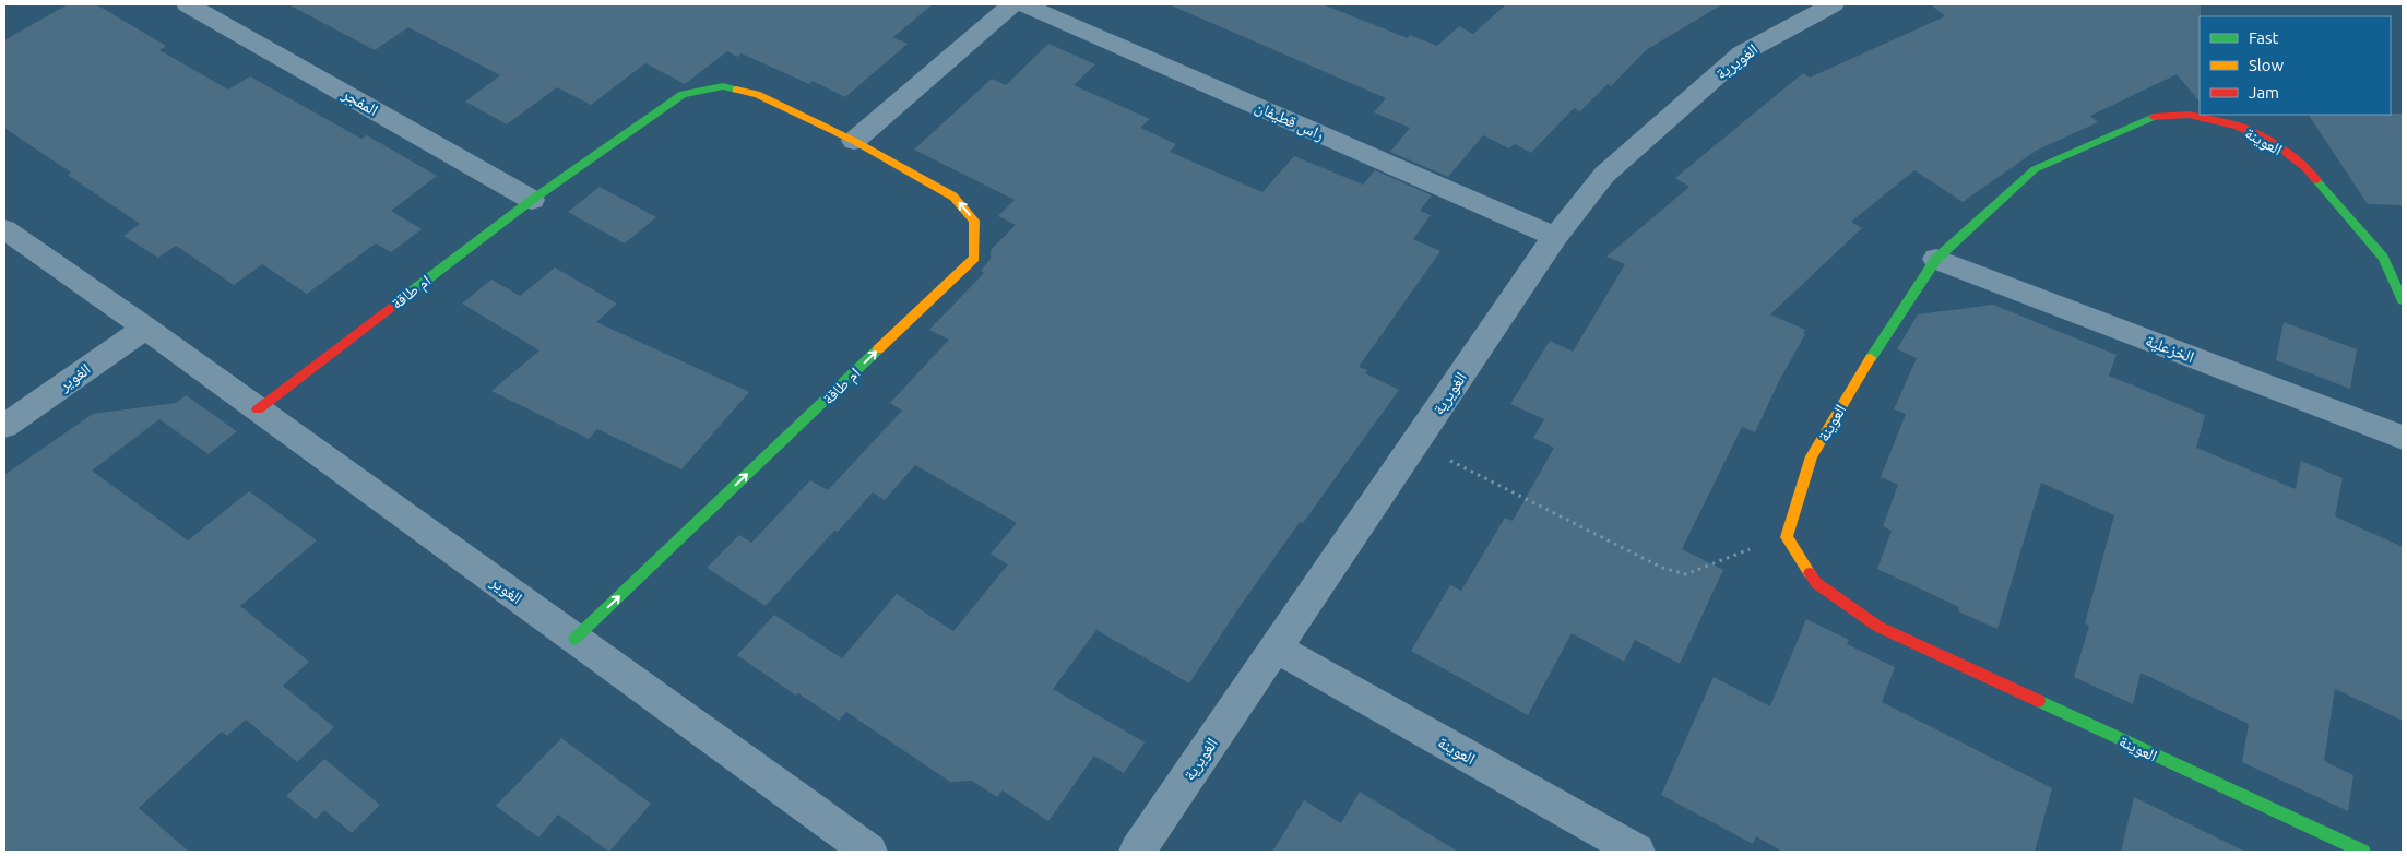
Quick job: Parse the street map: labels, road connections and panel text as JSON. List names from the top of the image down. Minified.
{"streets":{"street":["الغويرية","المفجر","راس قطيفان","العوينة","ام طاقة","الخزعلية","الغوير"]},"crossings":[["الغويرية","راس قطيفان"],["الغويرية","العوينة"],["المفجر","ام طاقة"],["العوينة","الخزعلية"],["ام طاقة","الغوير"]],"legend":["Fast","Slow","Jam"]}
